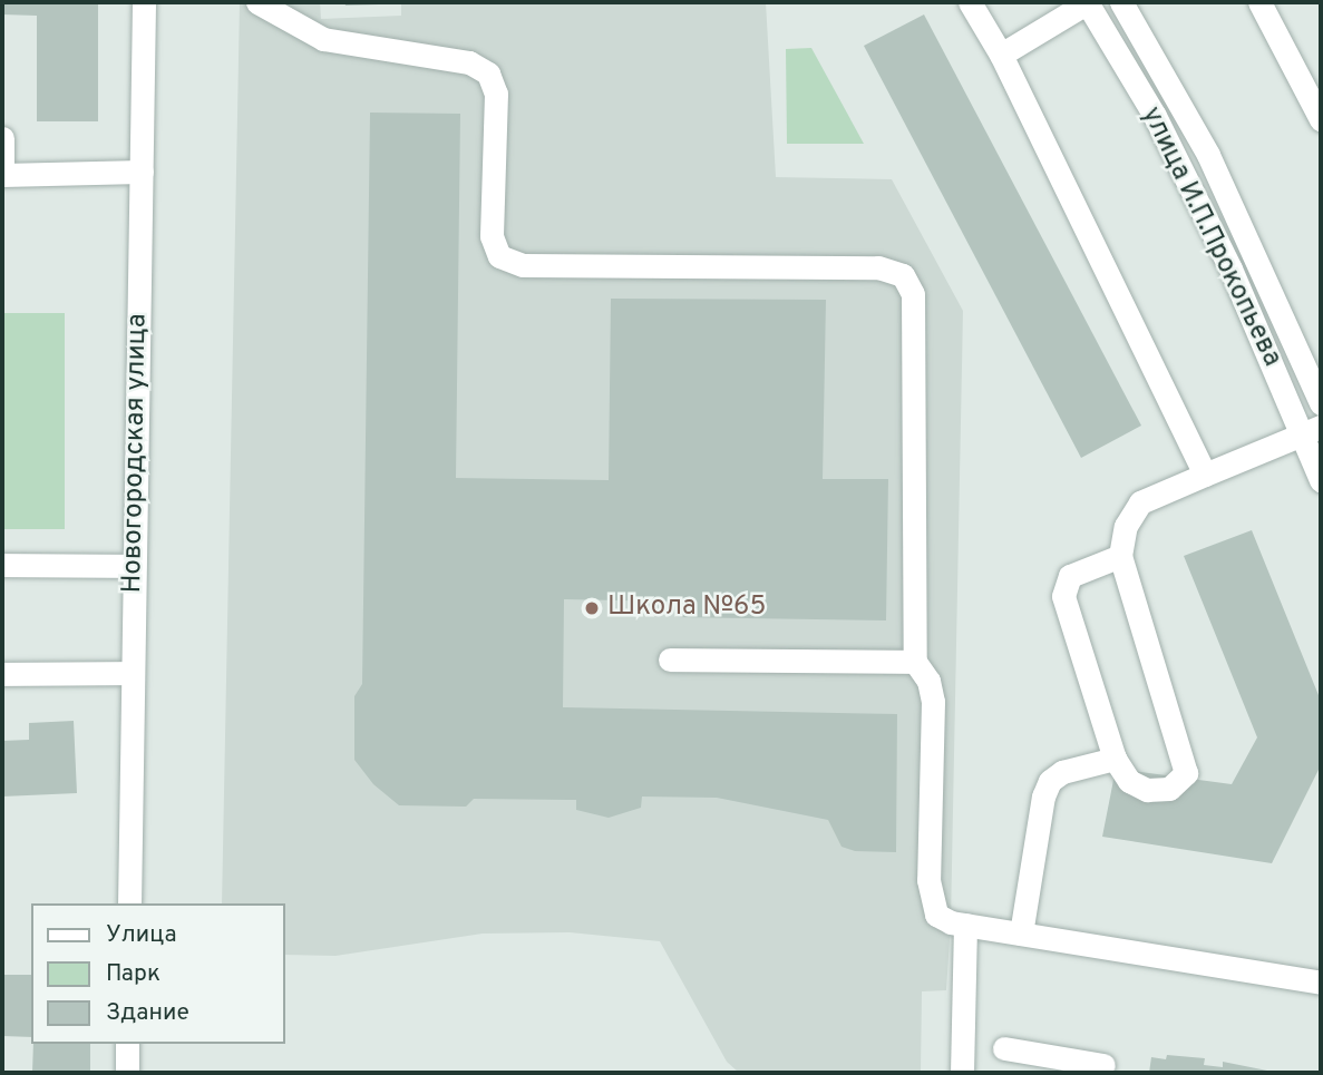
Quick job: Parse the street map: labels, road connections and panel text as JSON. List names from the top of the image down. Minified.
{"streets":{"street":["улица И.П.Прокопьева","Новогородская улица"]},"places":["Школа №65"],"legend":["Улица","Парк","Здание"]}
